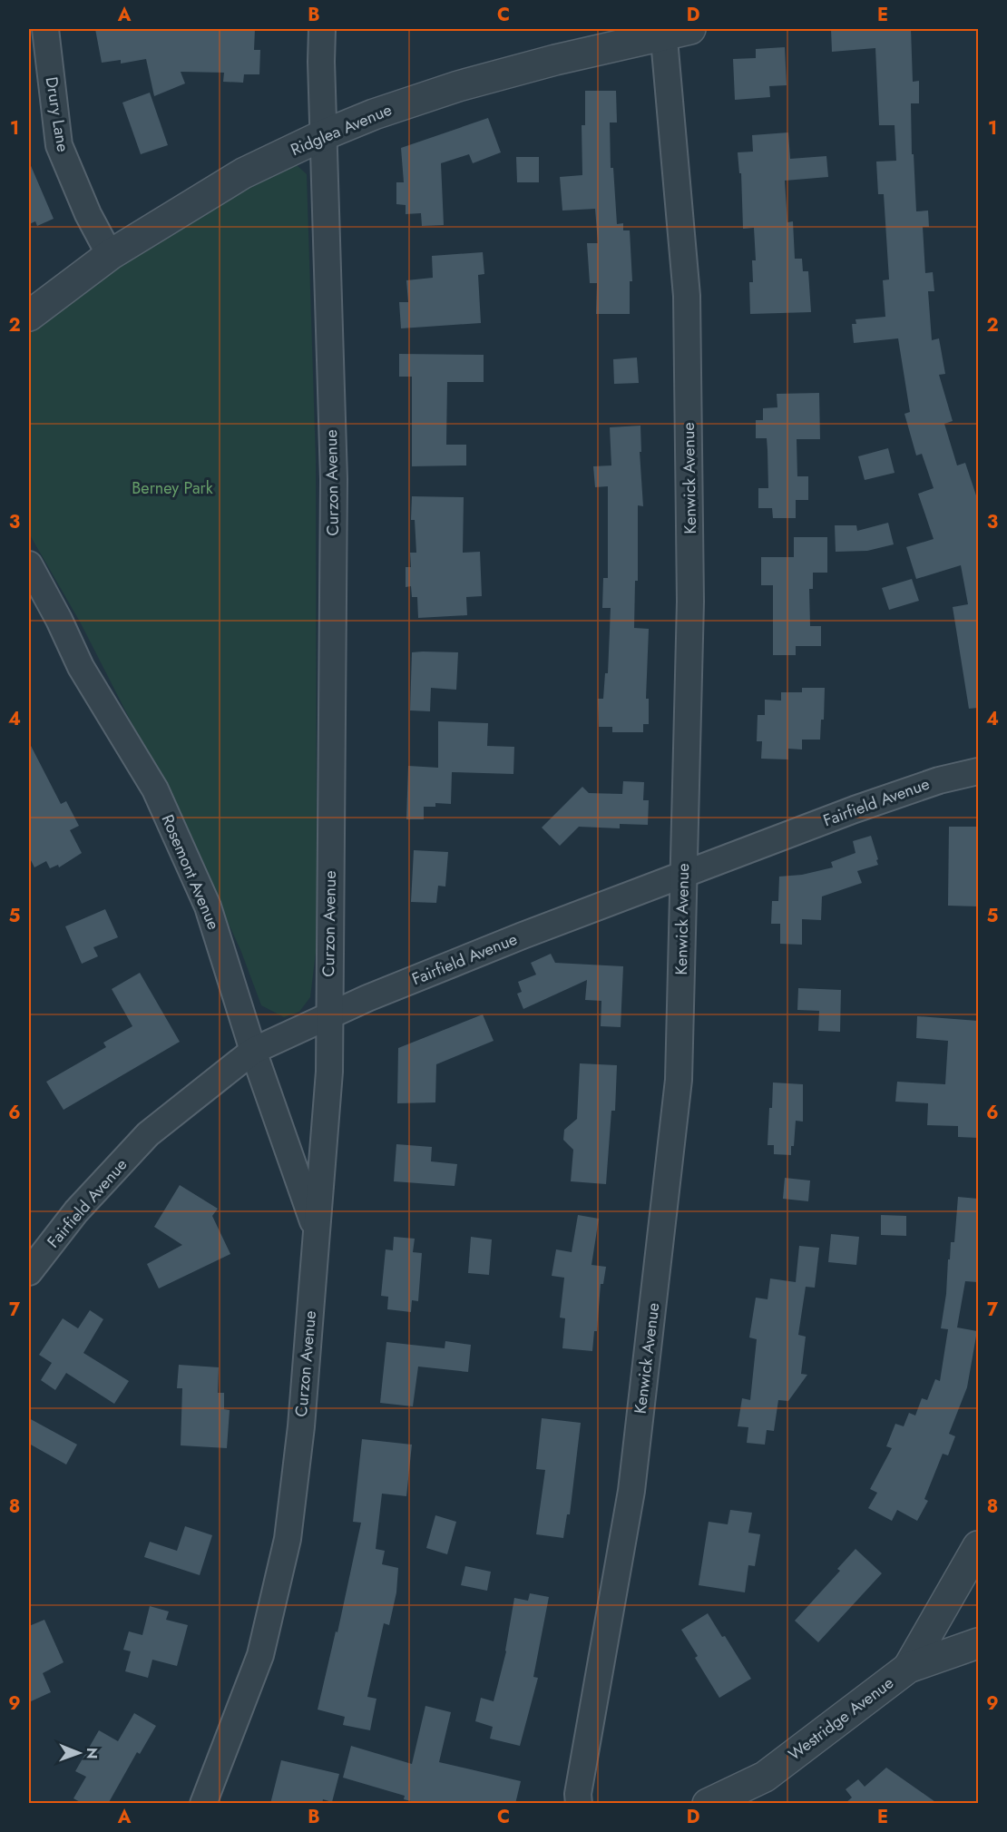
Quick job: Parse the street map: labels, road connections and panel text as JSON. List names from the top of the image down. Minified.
{"streets":{"street":["Drury Lane","Ridglea Avenue","Kenwick Avenue","Curzon Avenue","Fairfield Avenue","Rosemont Avenue","Westridge Avenue"]},"crossings":[["Drury Lane","Ridglea Avenue"],["Ridglea Avenue","Kenwick Avenue"],["Ridglea Avenue","Curzon Avenue"],["Kenwick Avenue","Fairfield Avenue"],["Curzon Avenue","Fairfield Avenue"],["Curzon Avenue","Rosemont Avenue"],["Fairfield Avenue","Rosemont Avenue"]],"parks":["Berney Park"],"north":"right","grid":{"columns":["A","B","C","D","E"],"rows":["1","2","3","4","5","6","7","8","9"]}}
